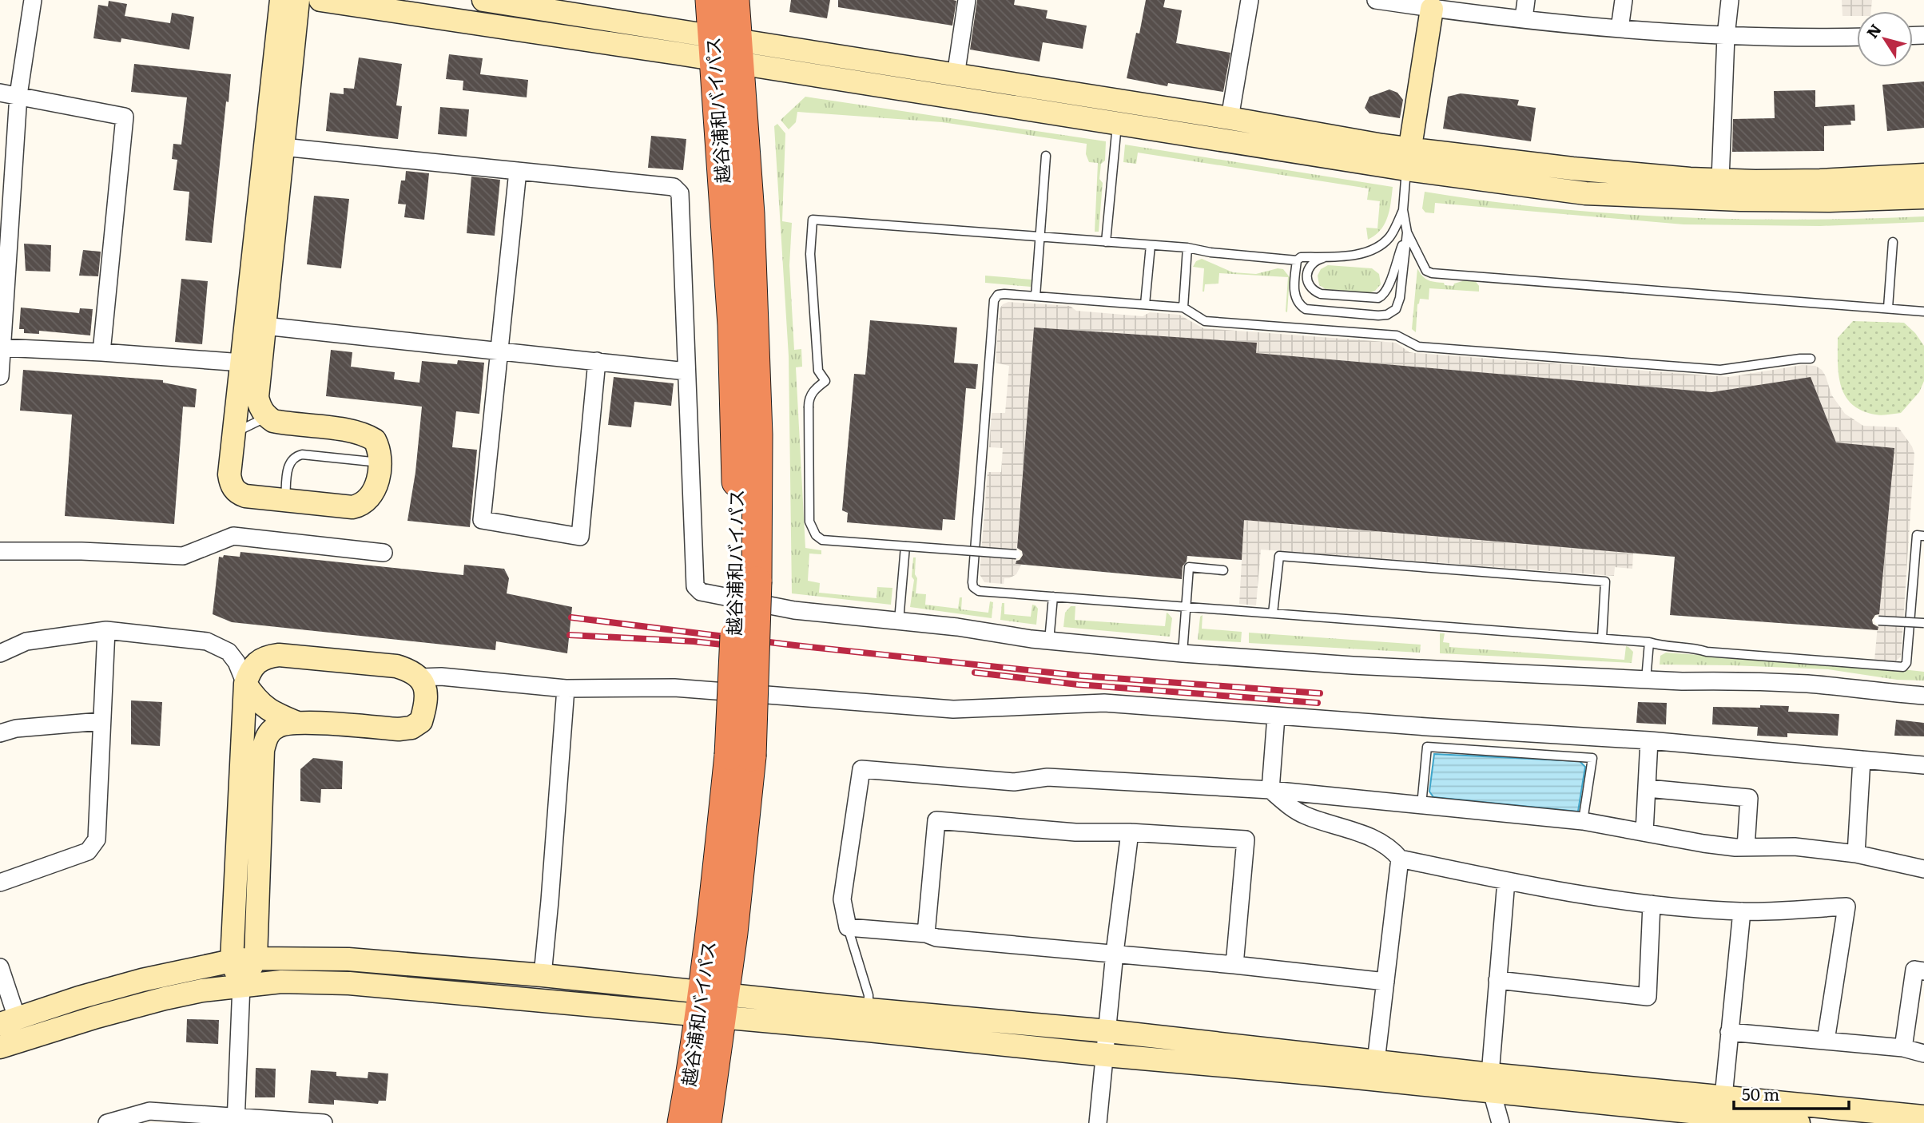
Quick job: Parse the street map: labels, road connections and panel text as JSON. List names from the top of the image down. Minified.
{"streets":{"highway":["越谷浦和バイパス"]},"scale_bar":"50 m","north":"top left"}
